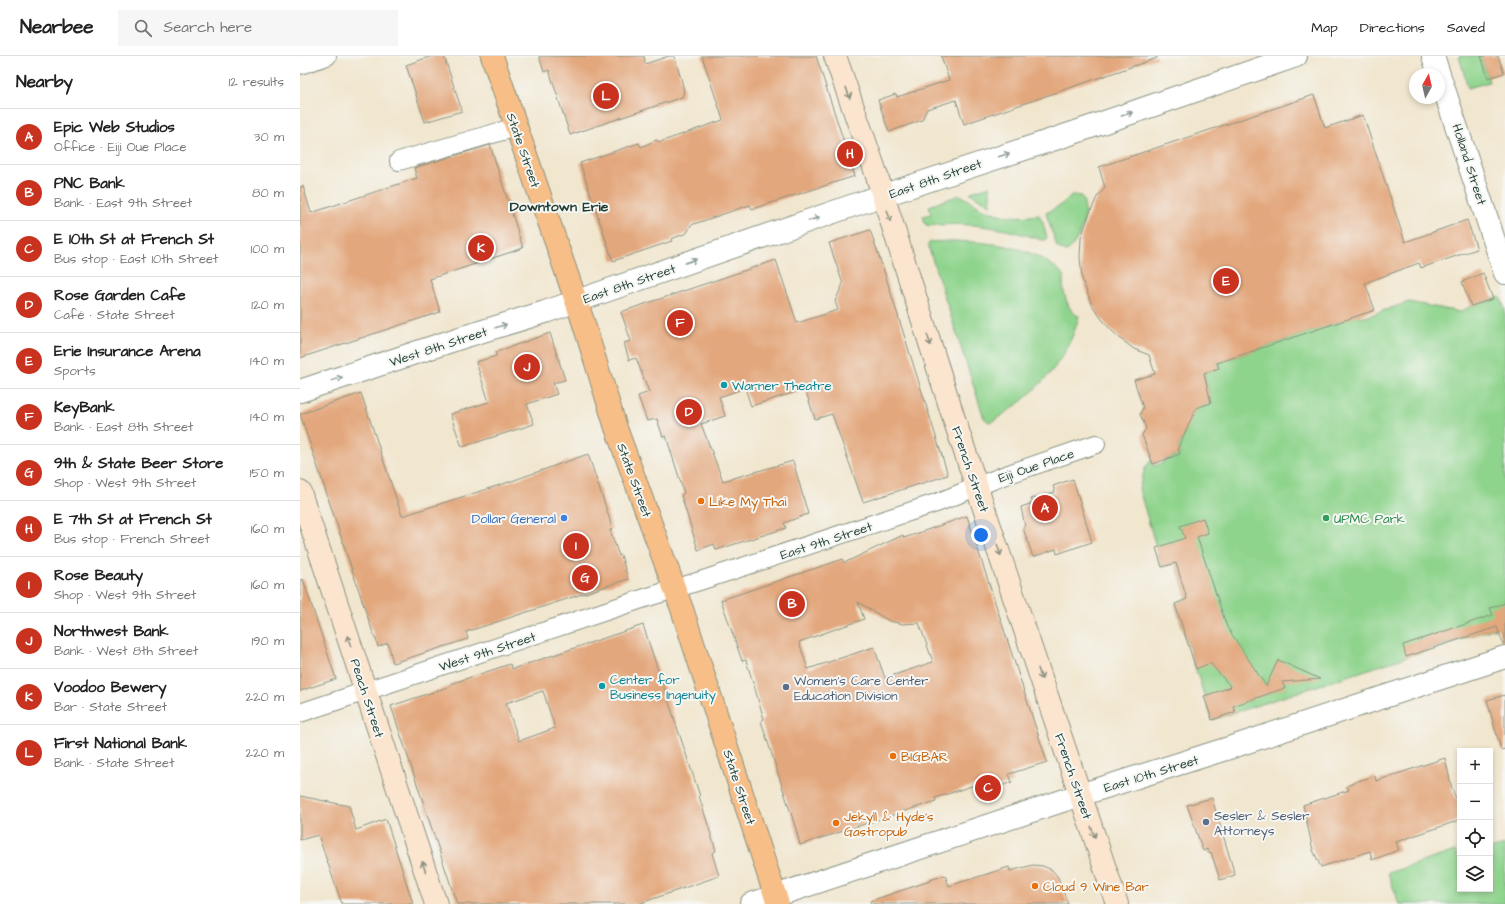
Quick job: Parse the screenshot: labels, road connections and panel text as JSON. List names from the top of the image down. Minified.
{"streets":{"main road":["State Street","French Street","Peach Street"],"street":["Holland Street","East 8th Street","West 8th Street","Eiji Oue Place","East 9th Street","West 9th Street","East 10th Street"]},"crossings":[["State Street","East 8th Street"],["State Street","West 8th Street"],["State Street","East 9th Street"],["State Street","West 9th Street"],["State Street","East 10th Street"],["East 8th Street","West 8th Street"],["East 8th Street","French Street"],["Eiji Oue Place","French Street"],["Eiji Oue Place","East 9th Street"],["French Street","East 9th Street"],["French Street","East 10th Street"],["East 9th Street","West 9th Street"],["West 9th Street","Peach Street"]],"one_way":["East 8th Street","French Street","Peach Street"],"districts":["Downtown Erie"],"places":["Warner Theatre","Like My Thai","Dollar General","UPMC Park","Center for Business Ingenuity","Women's Care Center Education Division","BIGBAR","Sesler & Sesler Attorneys","Jekyll & Hyde's Gastropub","Cloud 9 Wine Bar"],"north":"top","page":{"header":"Nearbee","search":"Search here","nav":["Map","Directions","Saved"],"heading":["Nearby","12 results"],"pins":["L","H","K","E","F","J","D","A","I","G","B","C"],"list":[{"mark":"A","name":"Epic Web Studios","note":"Office · Eiji Oue Place","value":"30 m"},{"mark":"B","name":"PNC Bank","note":"Bank · East 9th Street","value":"80 m"},{"mark":"C","name":"E 10th St at French St","note":"Bus stop · East 10th Street","value":"100 m"},{"mark":"D","name":"Rose Garden Cafe","note":"Café · State Street","value":"120 m"},{"mark":"E","name":"Erie Insurance Arena","note":"Sports","value":"140 m"},{"mark":"F","name":"KeyBank","note":"Bank · East 8th Street","value":"140 m"},{"mark":"G","name":"9th & State Beer Store","note":"Shop · West 9th Street","value":"150 m"},{"mark":"H","name":"E 7th St at French St","note":"Bus stop · French Street","value":"160 m"},{"mark":"I","name":"Rose Beauty","note":"Shop · West 9th Street","value":"160 m"},{"mark":"J","name":"Northwest Bank","note":"Bank · West 8th Street","value":"190 m"},{"mark":"K","name":"Voodoo Bewery","note":"Bar · State Street","value":"220 m"},{"mark":"L","name":"First National Bank","note":"Bank · State Street","value":"220 m"}],"map_buttons":["+","−"]}}
